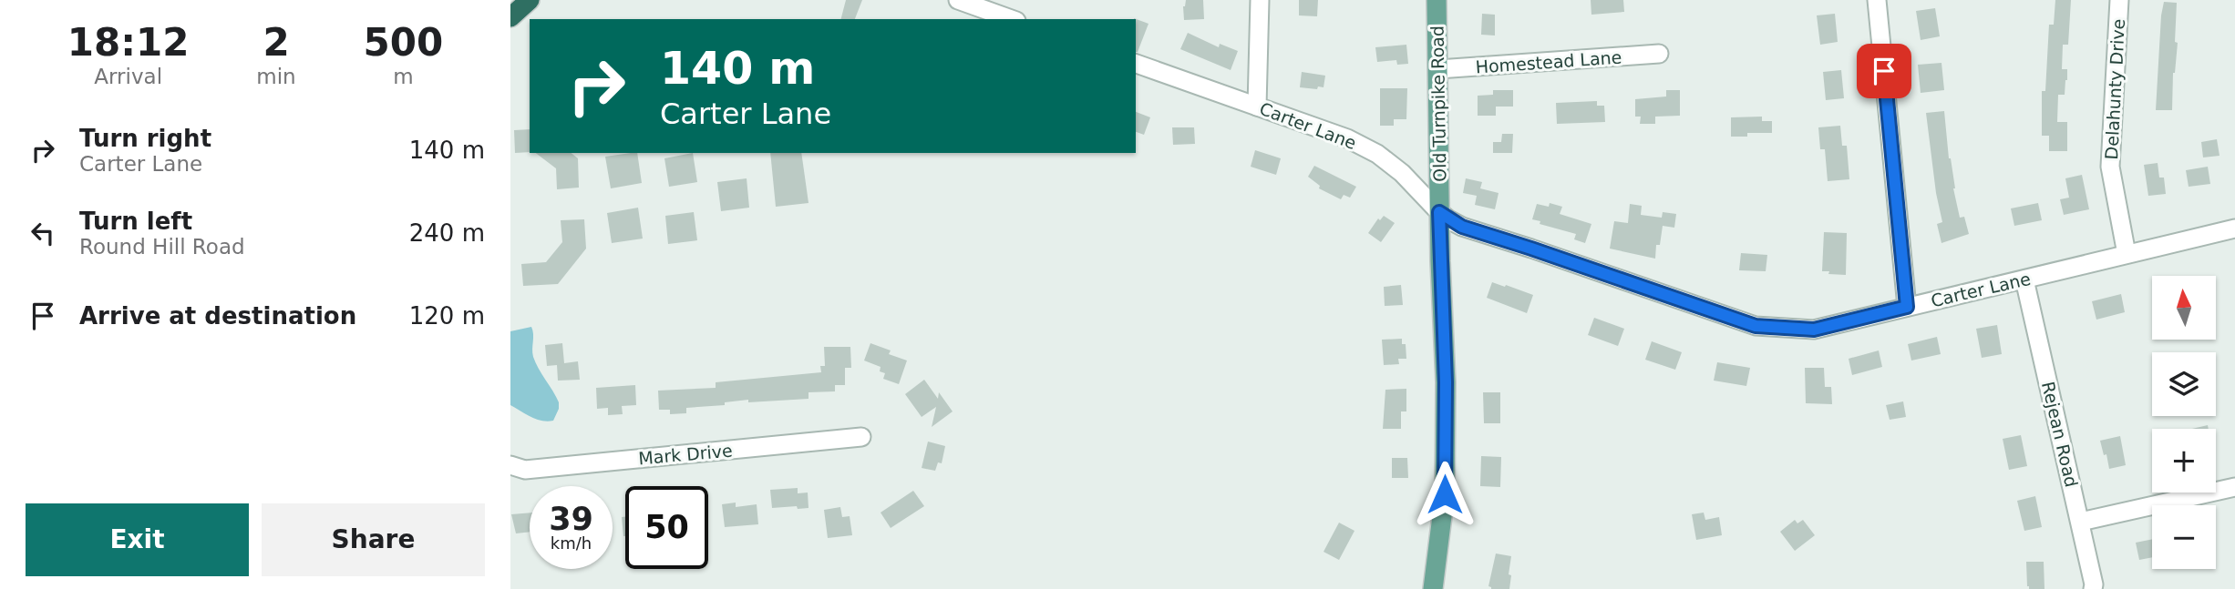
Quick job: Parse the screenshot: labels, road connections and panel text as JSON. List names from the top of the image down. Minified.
{"streets":{"main road":["Old Turnpike Road"],"street":["Homestead Lane","Delahunty Drive","Carter Lane","Rejean Road","Mark Drive"]},"crossings":[["Homestead Lane","Old Turnpike Road"],["Delahunty Drive","Carter Lane"],["Old Turnpike Road","Carter Lane"],["Carter Lane","Rejean Road"]],"north":"top","page":{"eta":["18:12","Arrival","2","min","500","m"],"turn":["140 m","Carter Lane"],"list":[{"name":"Turn right","note":"Carter Lane","value":"140 m"},{"name":"Turn left","note":"Round Hill Road","value":"240 m"},{"name":"Arrive at destination","value":"120 m"}],"map_buttons":["+","−"],"speed":"39 km/h","limit":"50","buttons":["Exit","Share"]}}
